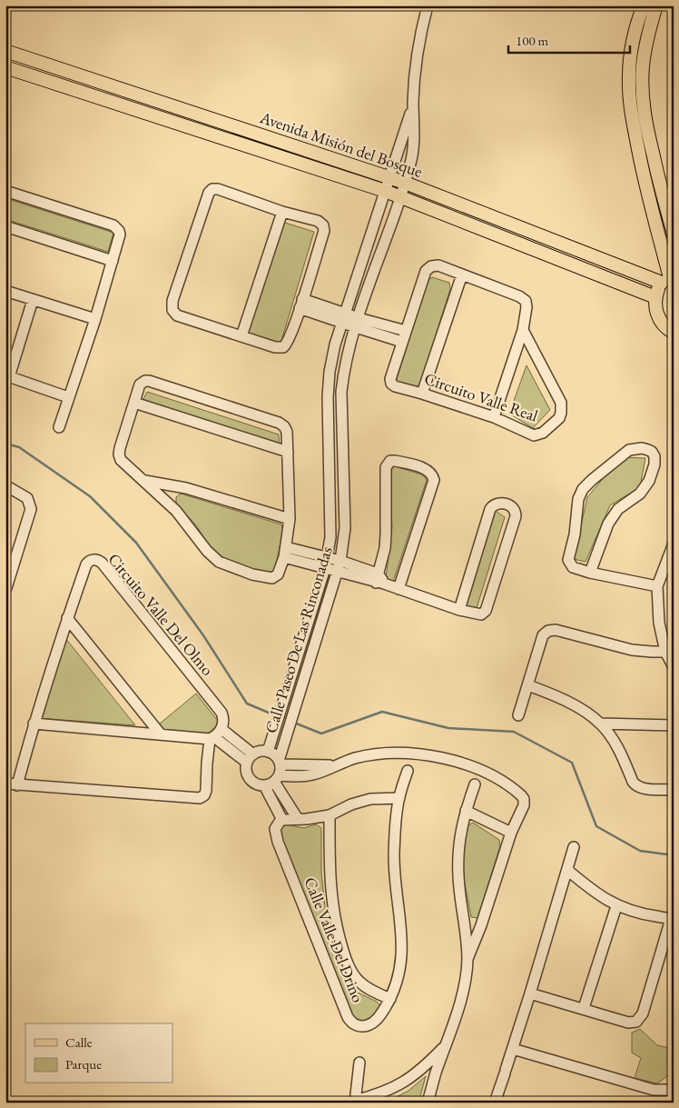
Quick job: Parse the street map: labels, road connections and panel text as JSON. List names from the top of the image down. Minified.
{"streets":{"main road":["Avenida Misión del Bosque"],"street":["Circuito Valle Real","Circuito Valle Del Olmo","Calle Paseo De Las Rinconadas","Calle Valle Del Drino"]},"crossings":[["Avenida Misión del Bosque","Calle Paseo De Las Rinconadas"]],"legend":["Calle","Parque"],"scale_bar":"100 m"}
